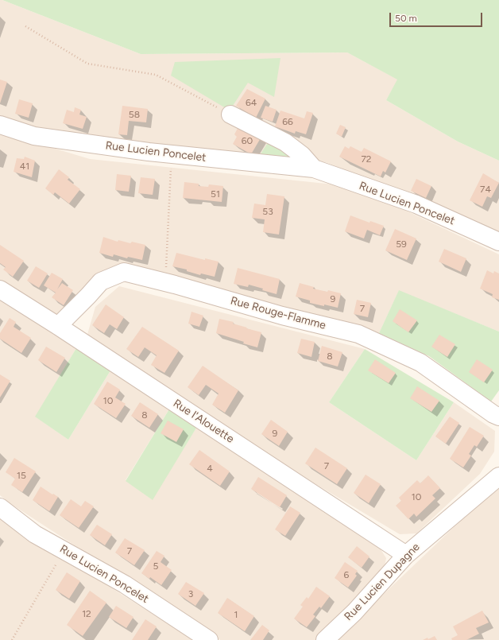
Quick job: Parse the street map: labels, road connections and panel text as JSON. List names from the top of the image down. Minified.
{"streets":{"street":["Rue Lucien Poncelet","Rue Rouge-Flamme","Rue l'Alouette","Rue Lucien Dupagne"]},"crossings":[["Rue Rouge-Flamme","Rue l'Alouette"],["Rue l'Alouette","Rue Lucien Dupagne"]],"house_numbers":["64","58","66","60","72","41","74","51","53","59","9","7","8","10","8","9","7","4","15","10","7","5","6","3","12","1"],"scale_bar":"50 m"}
